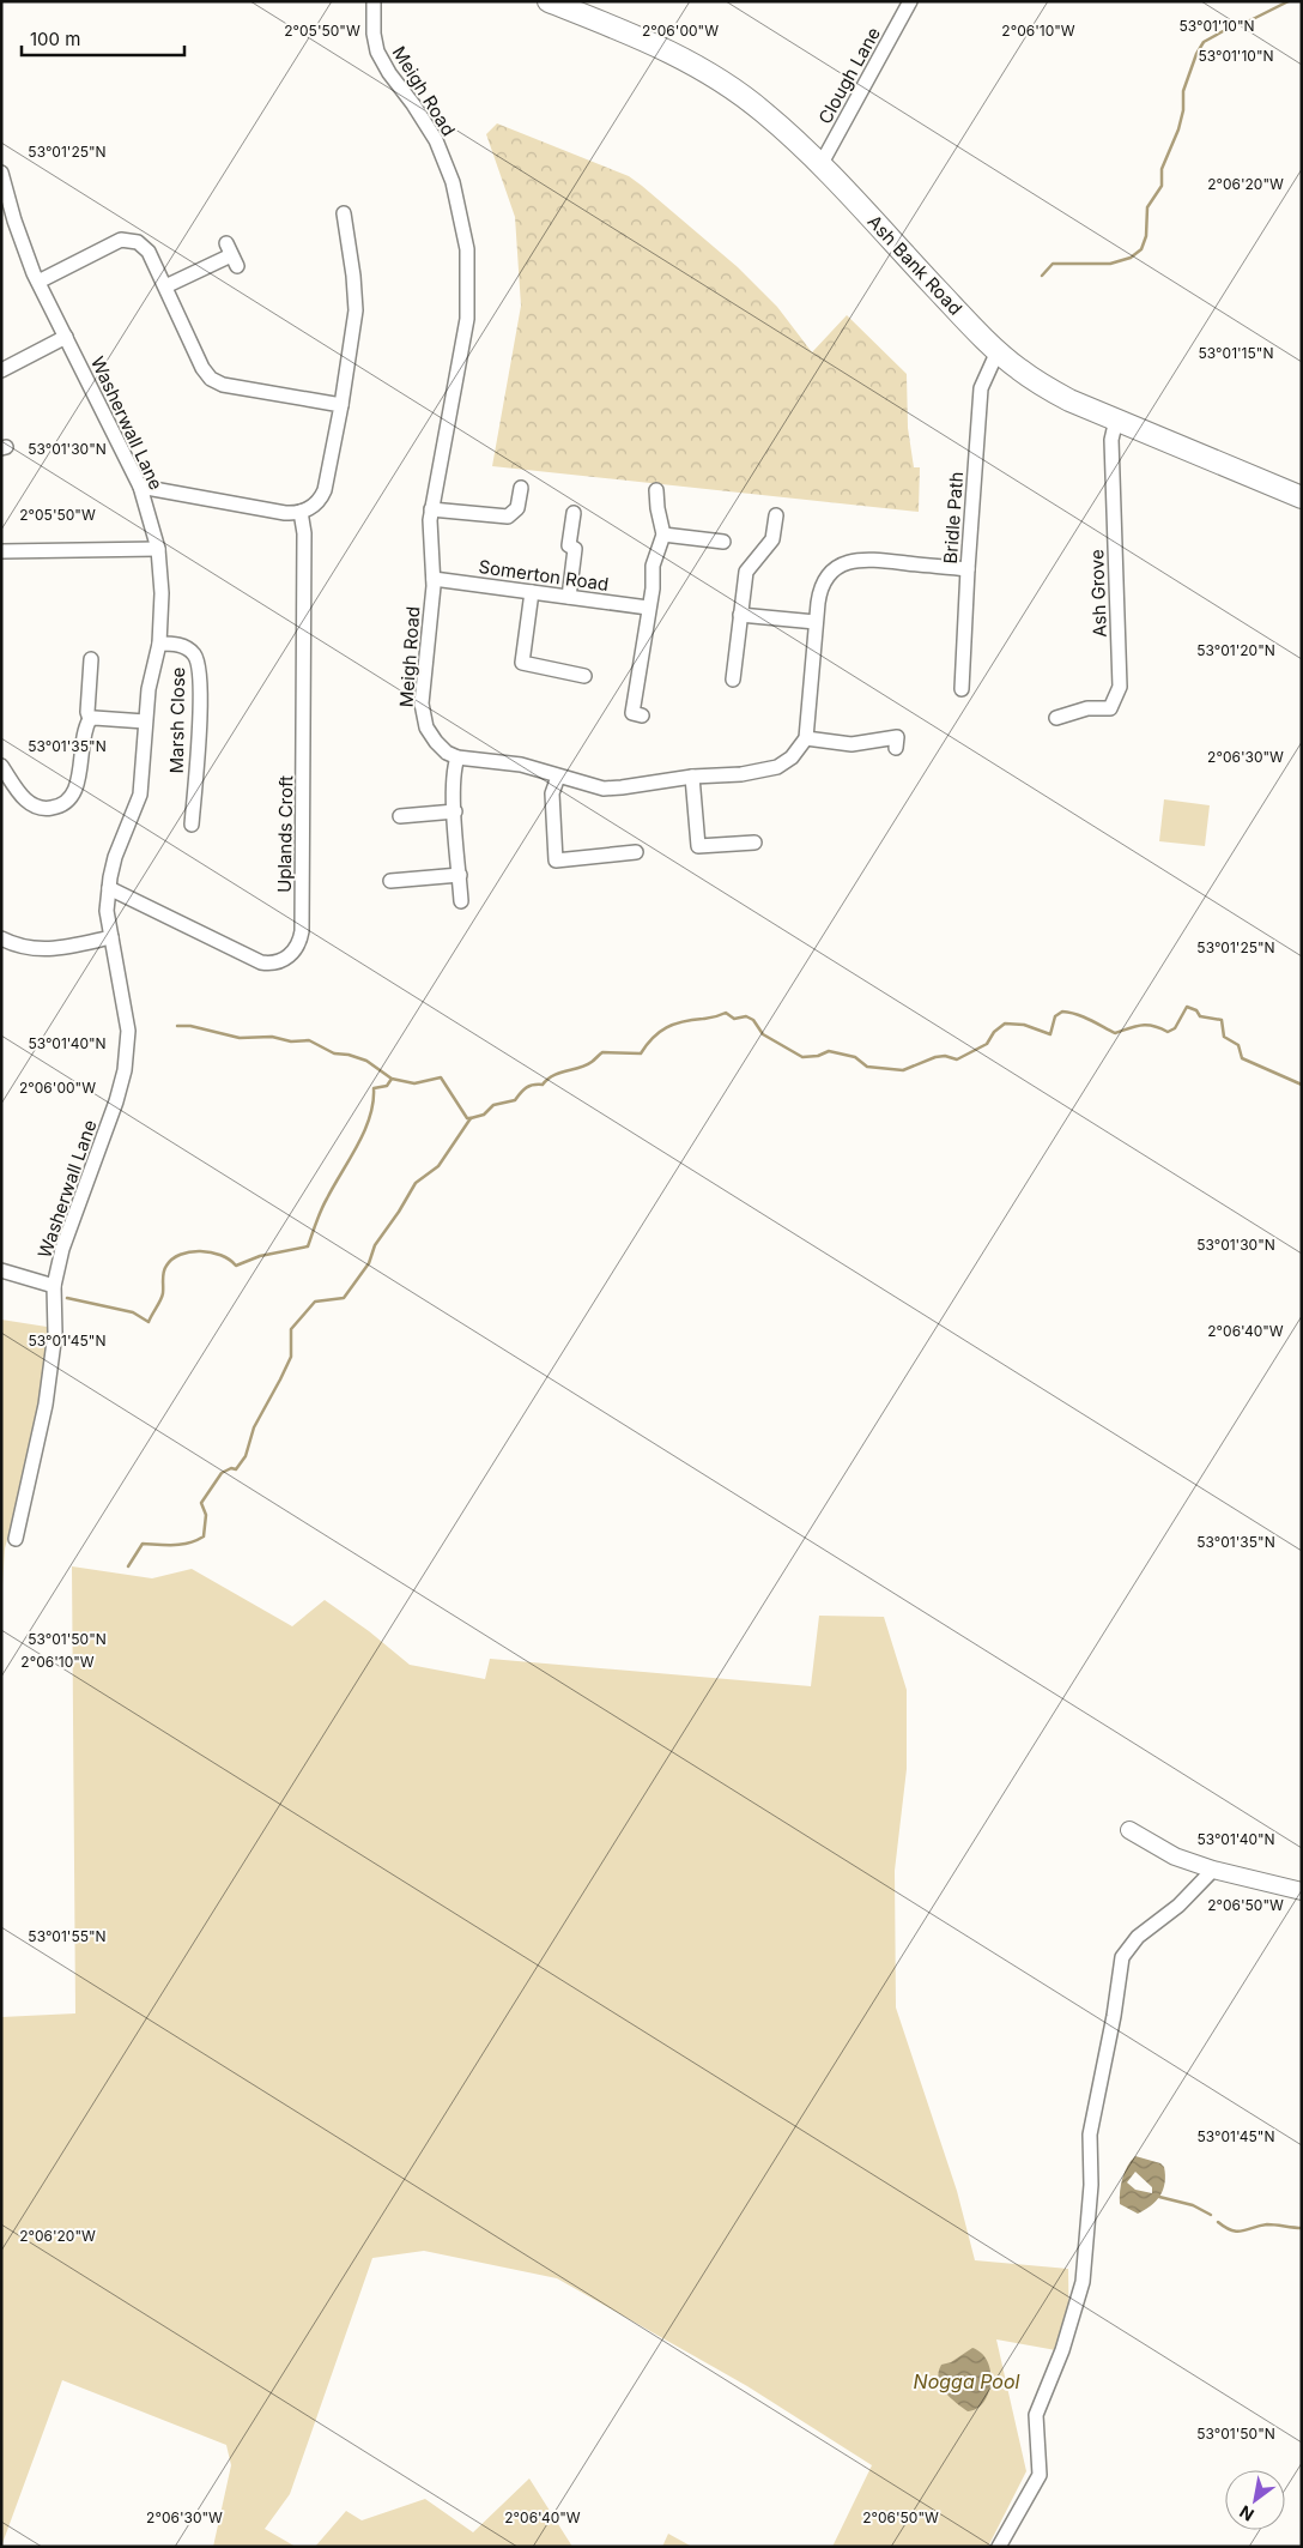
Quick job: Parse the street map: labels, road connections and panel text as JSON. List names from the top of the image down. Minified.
{"streets":{"highway":["Ash Bank Road"],"street":["Clough Lane","Meigh Road","Washerwall Lane","Bridle Path","Somerton Road","Ash Grove","Marsh Close","Uplands Croft"]},"crossings":[["Clough Lane","Ash Bank Road"],["Meigh Road","Somerton Road"],["Ash Bank Road","Bridle Path"],["Ash Bank Road","Ash Grove"],["Washerwall Lane","Marsh Close"],["Washerwall Lane","Uplands Croft"]],"water":["Nogga Pool"],"scale_bar":"100 m","north":"bottom left","coordinates":["53°01'10\"N","2°05'50\"W","2°06'00\"W","2°06'10\"W","53°01'25\"N","2°06'20\"W","53°01'15\"N","53°01'30\"N","53°01'20\"N","53°01'35\"N","2°06'30\"W","53°01'40\"N","2°06'40\"W","53°01'45\"N","53°01'50\"N","2°06'50\"W","53°01'55\"N"]}
